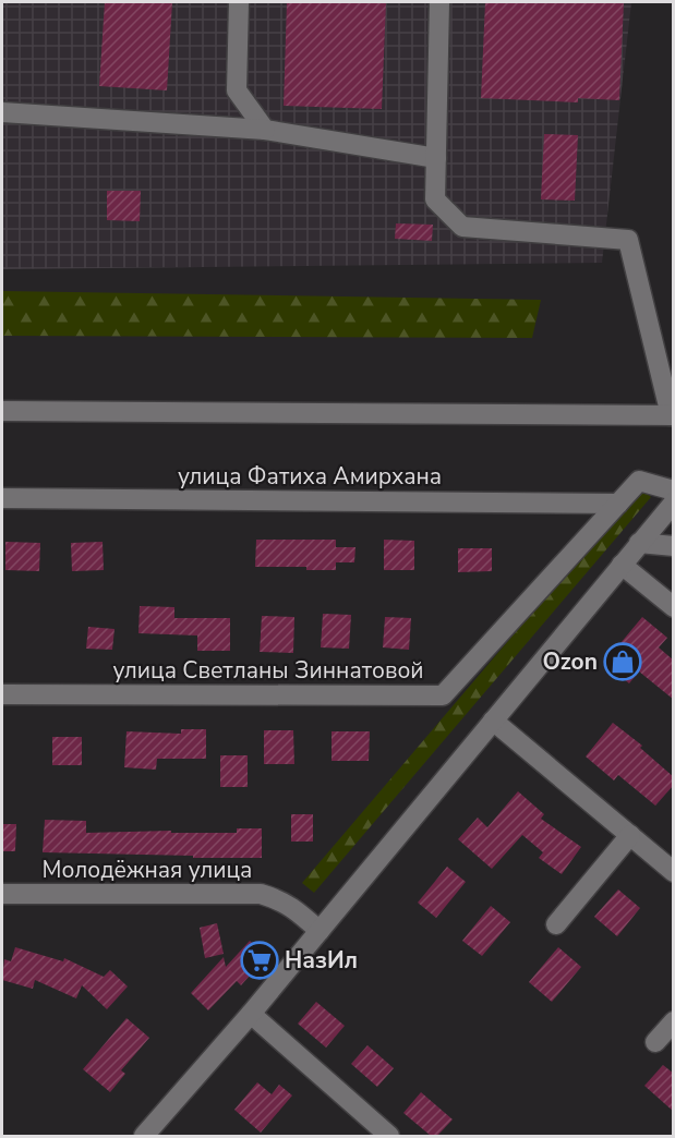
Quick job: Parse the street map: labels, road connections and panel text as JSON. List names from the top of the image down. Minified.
{"streets":{"street":["улица Фатиха Амирхана","улица Светланы Зиннатовой","Молодёжная улица"]},"crossings":[["улица Фатиха Амирхана","улица Светланы Зиннатовой"]],"places":{"shop":["Ozon"],"supermarket":["НазИл"]}}
